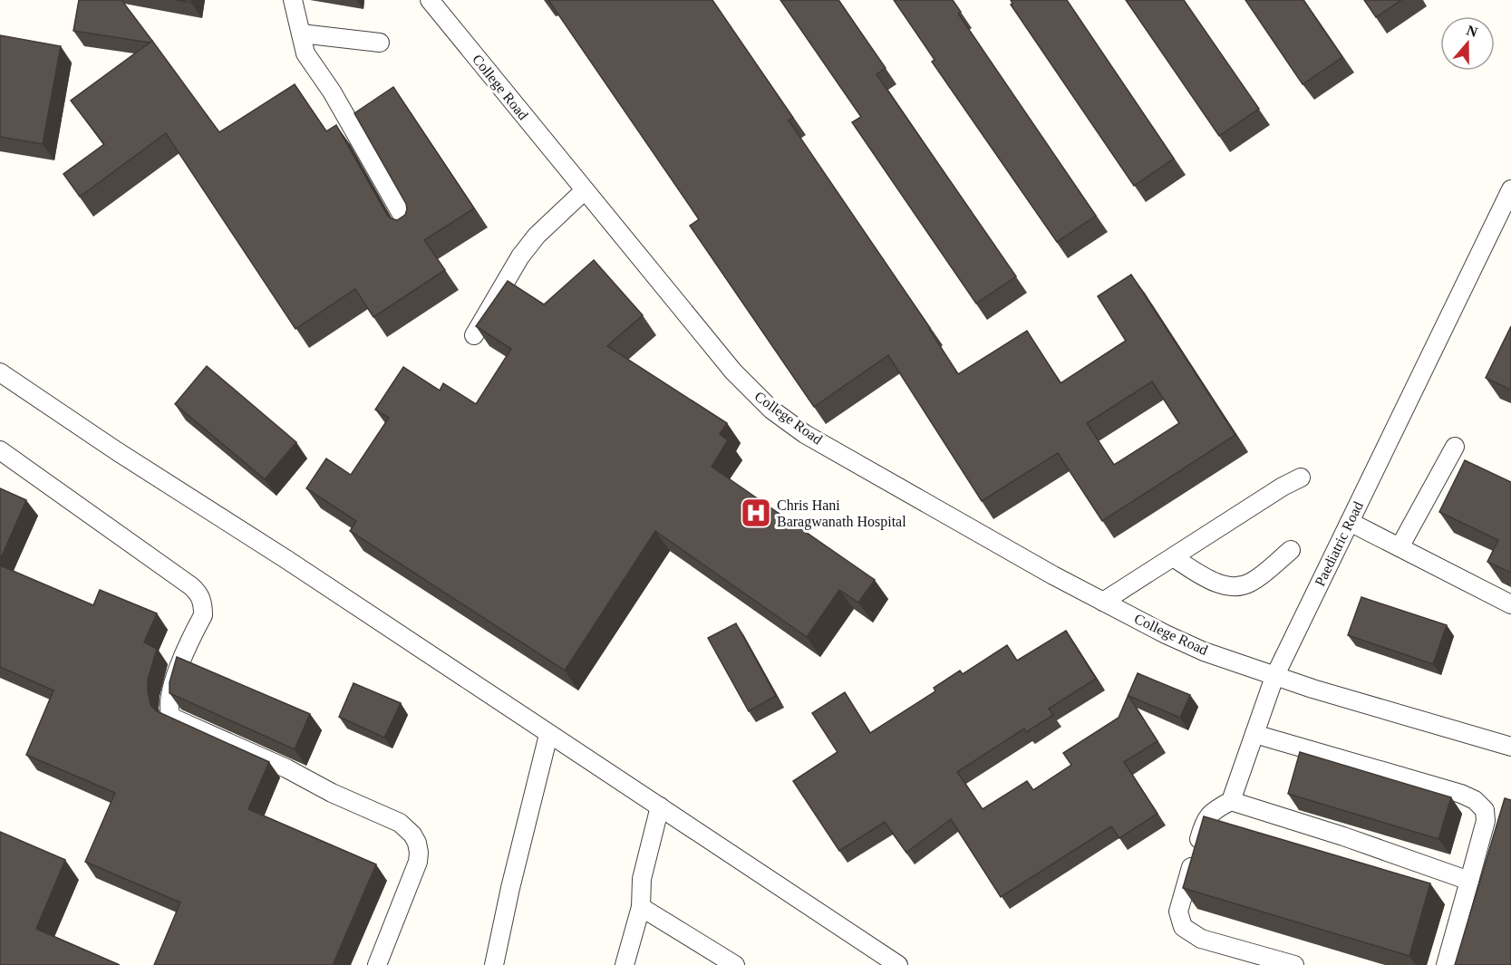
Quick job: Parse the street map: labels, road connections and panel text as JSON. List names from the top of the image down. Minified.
{"streets":{"lane":["College Road","Paediatric Road"]},"crossings":[["College Road","Paediatric Road"]],"places":{"hospital":["Chris Hani Baragwanath Hospital"]},"north":"top"}
